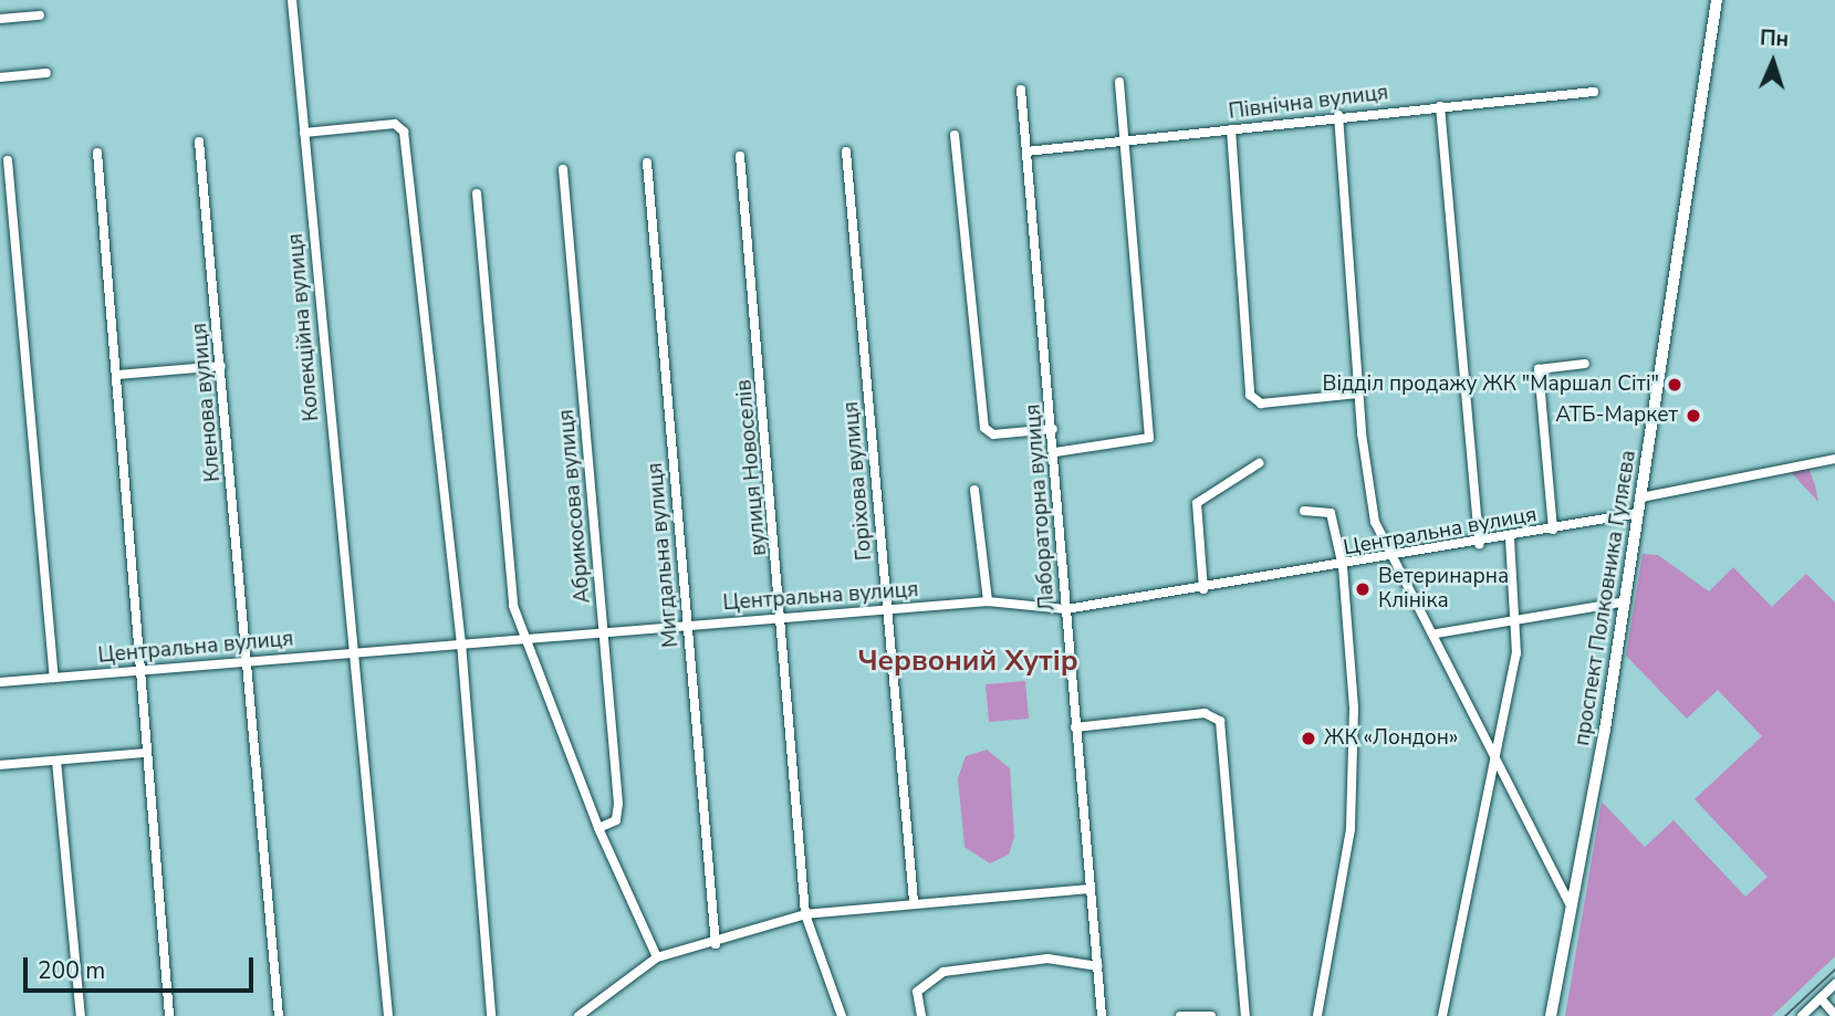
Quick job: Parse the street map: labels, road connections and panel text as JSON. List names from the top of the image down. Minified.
{"streets":{"main road":["проспект Полковника Гуляєва"],"street":["Північна вулиця","Колекційна вулиця","Кленова вулиця","вулиця Новоселів","Горіхова вулиця","Абрикосова вулиця","Лабораторна вулиця","Центральна вулиця","Мигдальна вулиця"]},"crossings":[["Північна вулиця","Лабораторна вулиця"],["Колекційна вулиця","Центральна вулиця"],["Кленова вулиця","Центральна вулиця"],["вулиця Новоселів","Центральна вулиця"],["Горіхова вулиця","Центральна вулиця"],["Абрикосова вулиця","Центральна вулиця"],["Лабораторна вулиця","Центральна вулиця"],["Центральна вулиця","Мигдальна вулиця"],["Центральна вулиця","проспект Полковника Гуляєва"]],"districts":["Червоний Хутір"],"places":["Відділ продажу ЖК \"Маршал Сіті\"","АТБ-Маркет","Ветеринарна Клініка","ЖК «Лондон»"],"scale_bar":"200 m","north":"top"}
